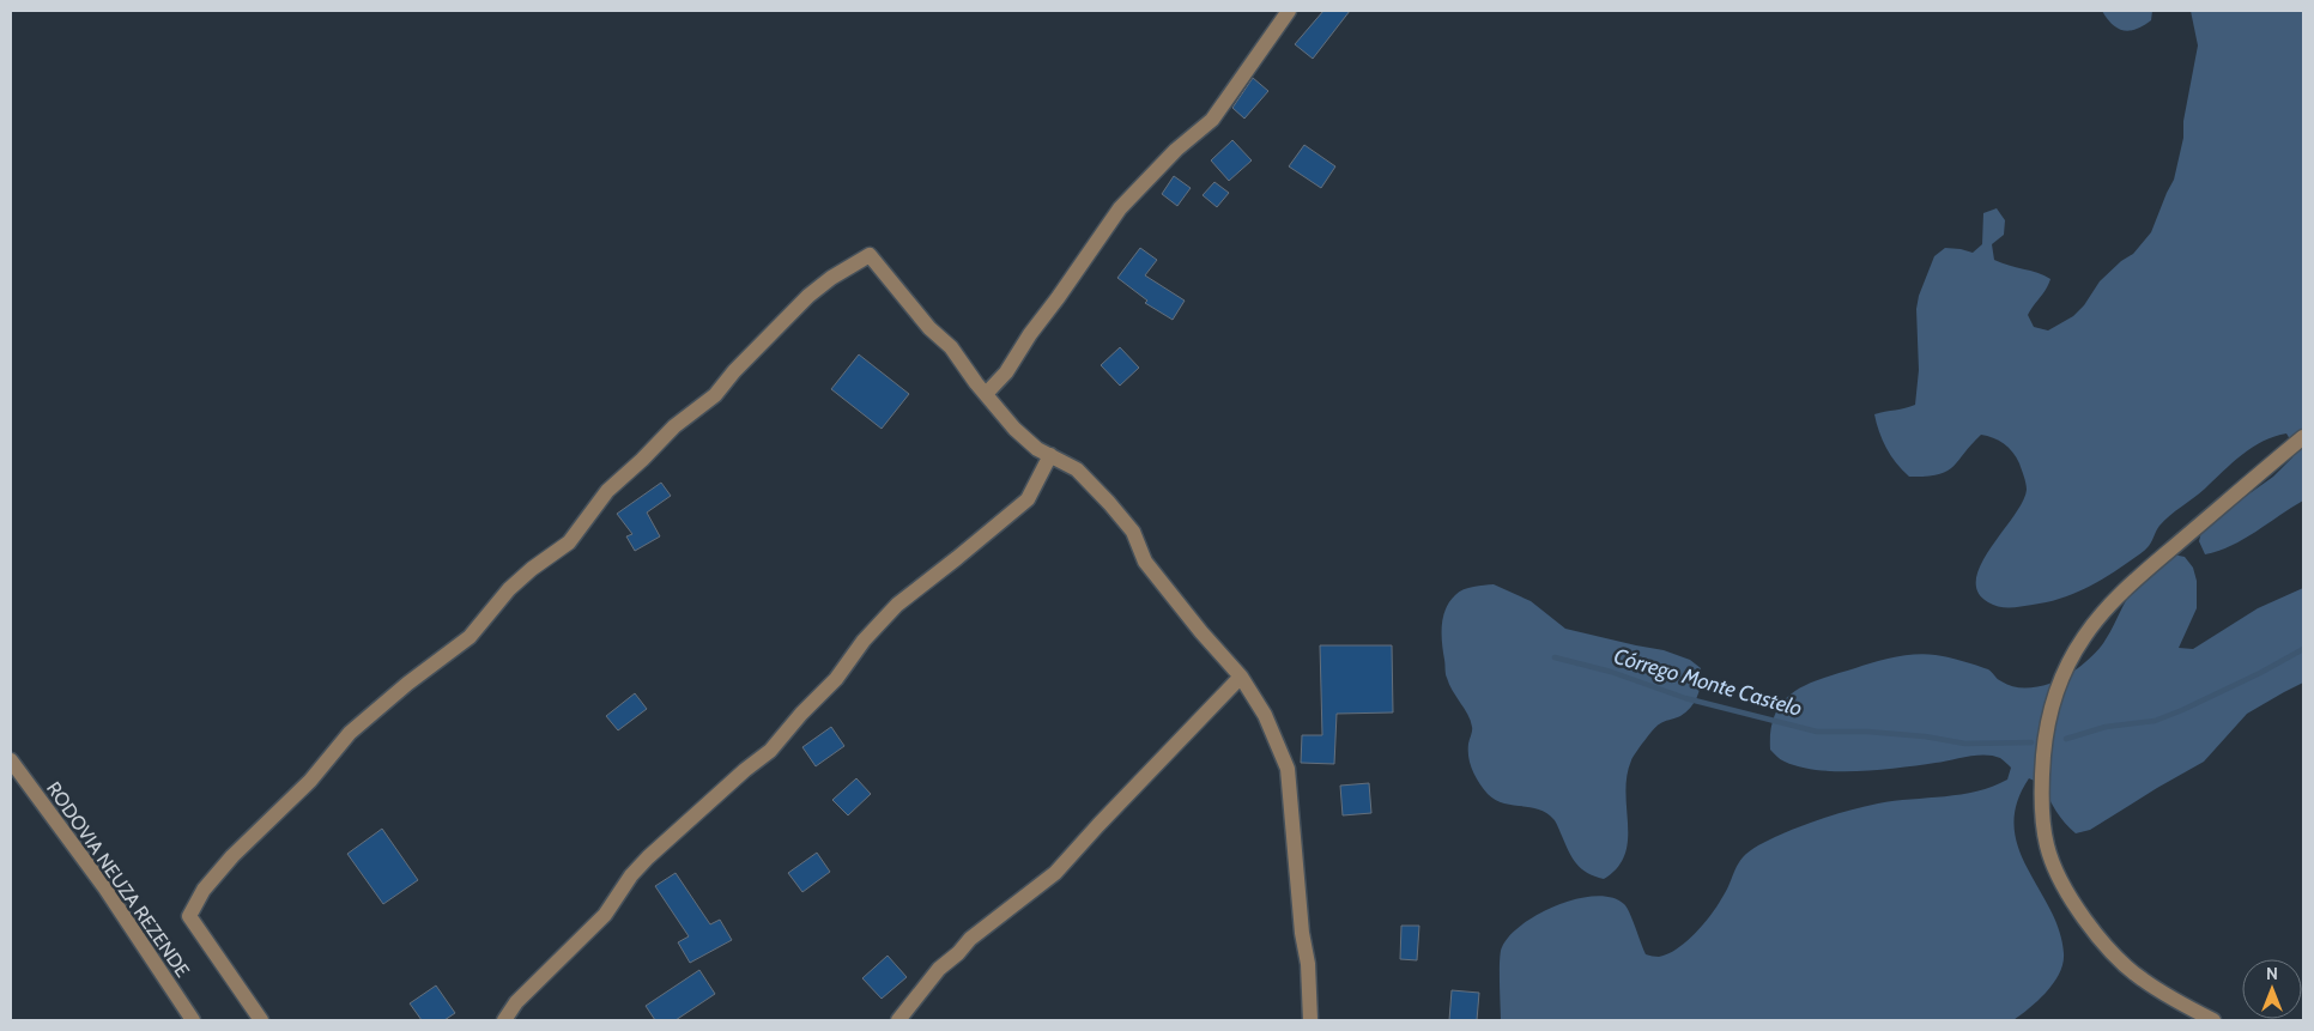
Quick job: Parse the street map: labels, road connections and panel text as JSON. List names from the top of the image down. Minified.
{"streets":{"street":["RODOVIA NEUZA REZENDE"]},"water":["Córrego Monte Castelo"],"north":"top"}
